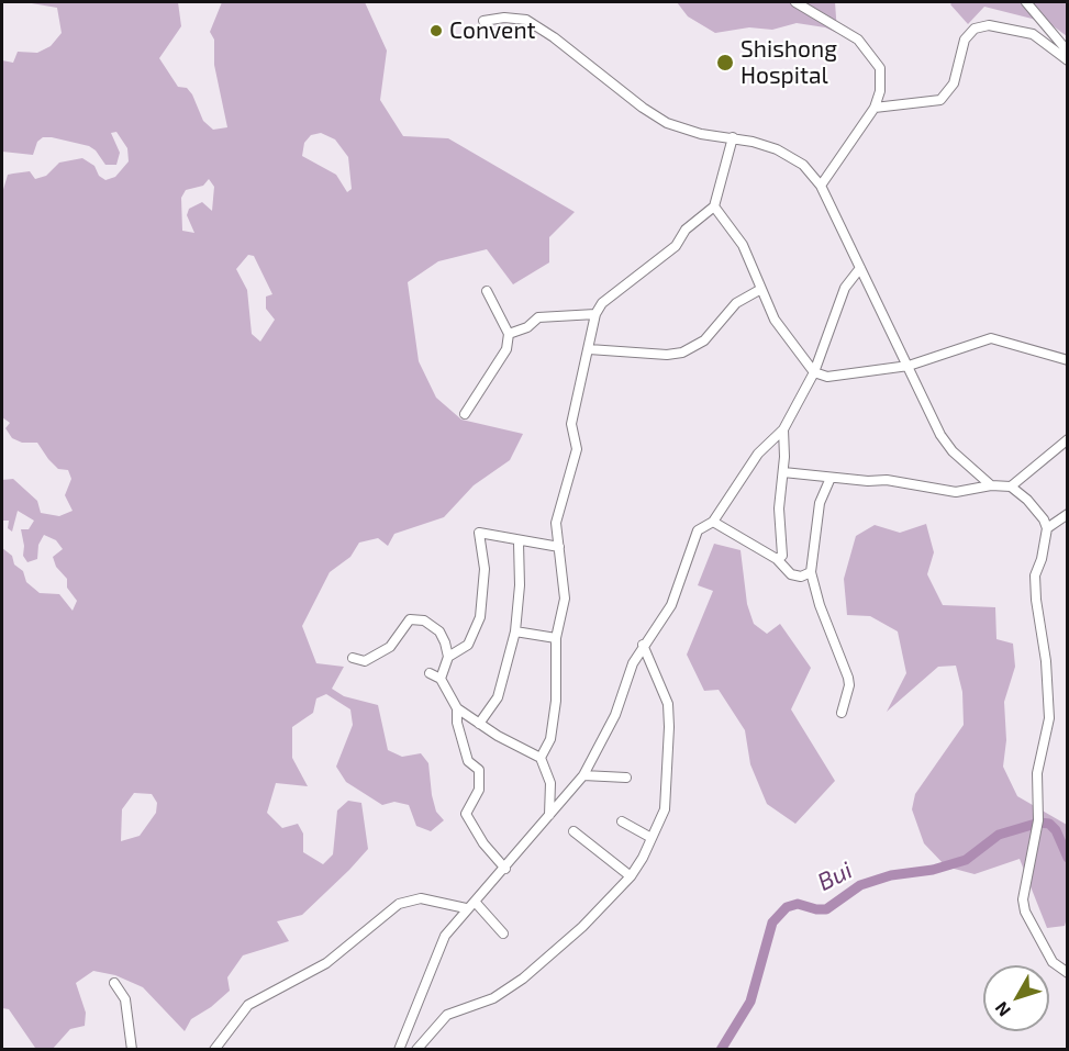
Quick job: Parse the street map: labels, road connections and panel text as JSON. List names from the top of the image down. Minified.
{"water":["Bui"],"places":["Convent","Shishong Hospital"],"north":"bottom left"}
